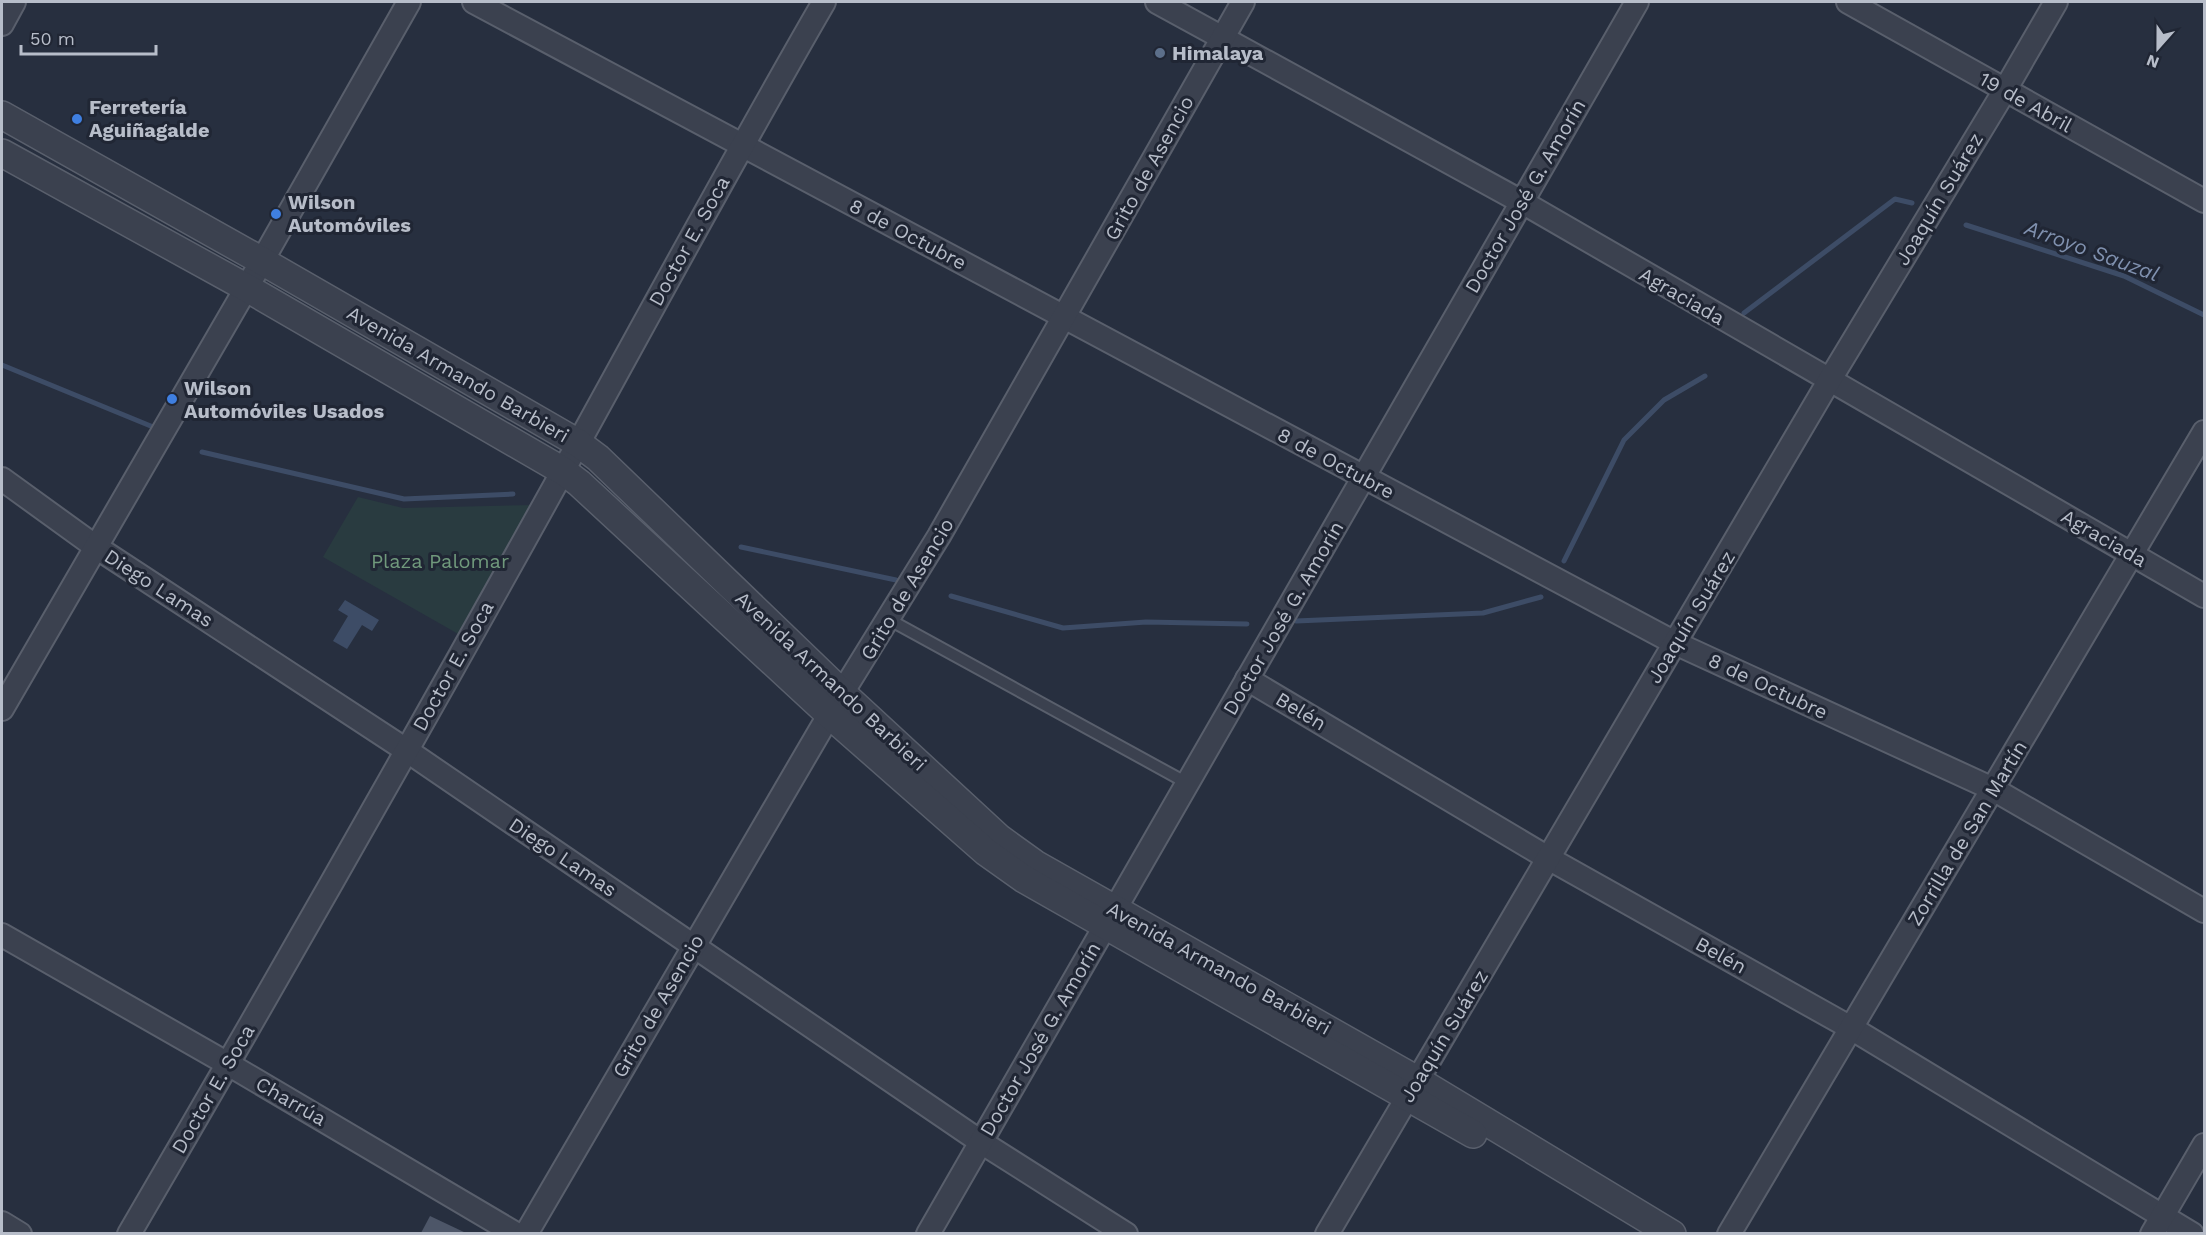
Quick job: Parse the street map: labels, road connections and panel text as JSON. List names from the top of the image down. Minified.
{"streets":{"street":["19 de Abril","Grito de Asencio","Doctor José G. Amorín","Joaquín Suárez","8 de Octubre","Doctor E. Soca","Agraciada","Avenida Armando Barbieri","Diego Lamas","Belén","Zorrilla de San Martín","Charrúa"]},"crossings":[["19 de Abril","Joaquín Suárez"],["Grito de Asencio","8 de Octubre"],["Grito de Asencio","Agraciada"],["Grito de Asencio","Avenida Armando Barbieri"],["Grito de Asencio","Diego Lamas"],["Doctor José G. Amorín","8 de Octubre"],["Doctor José G. Amorín","Agraciada"],["Doctor José G. Amorín","Avenida Armando Barbieri"],["Doctor José G. Amorín","Diego Lamas"],["Doctor José G. Amorín","Belén"],["Joaquín Suárez","8 de Octubre"],["Joaquín Suárez","Agraciada"],["Joaquín Suárez","Avenida Armando Barbieri"],["Joaquín Suárez","Belén"],["8 de Octubre","Doctor E. Soca"],["8 de Octubre","Zorrilla de San Martín"],["Doctor E. Soca","Avenida Armando Barbieri"],["Doctor E. Soca","Diego Lamas"],["Doctor E. Soca","Charrúa"],["Agraciada","Zorrilla de San Martín"],["Belén","Zorrilla de San Martín"]],"water":["Arroyo Sauzal"],"parks":["Plaza Palomar"],"places":["Himalaya","Ferretería Aguiñagalde","Wilson Automóviles","Wilson Automóviles Usados"],"scale_bar":"50 m","north":"bottom"}
